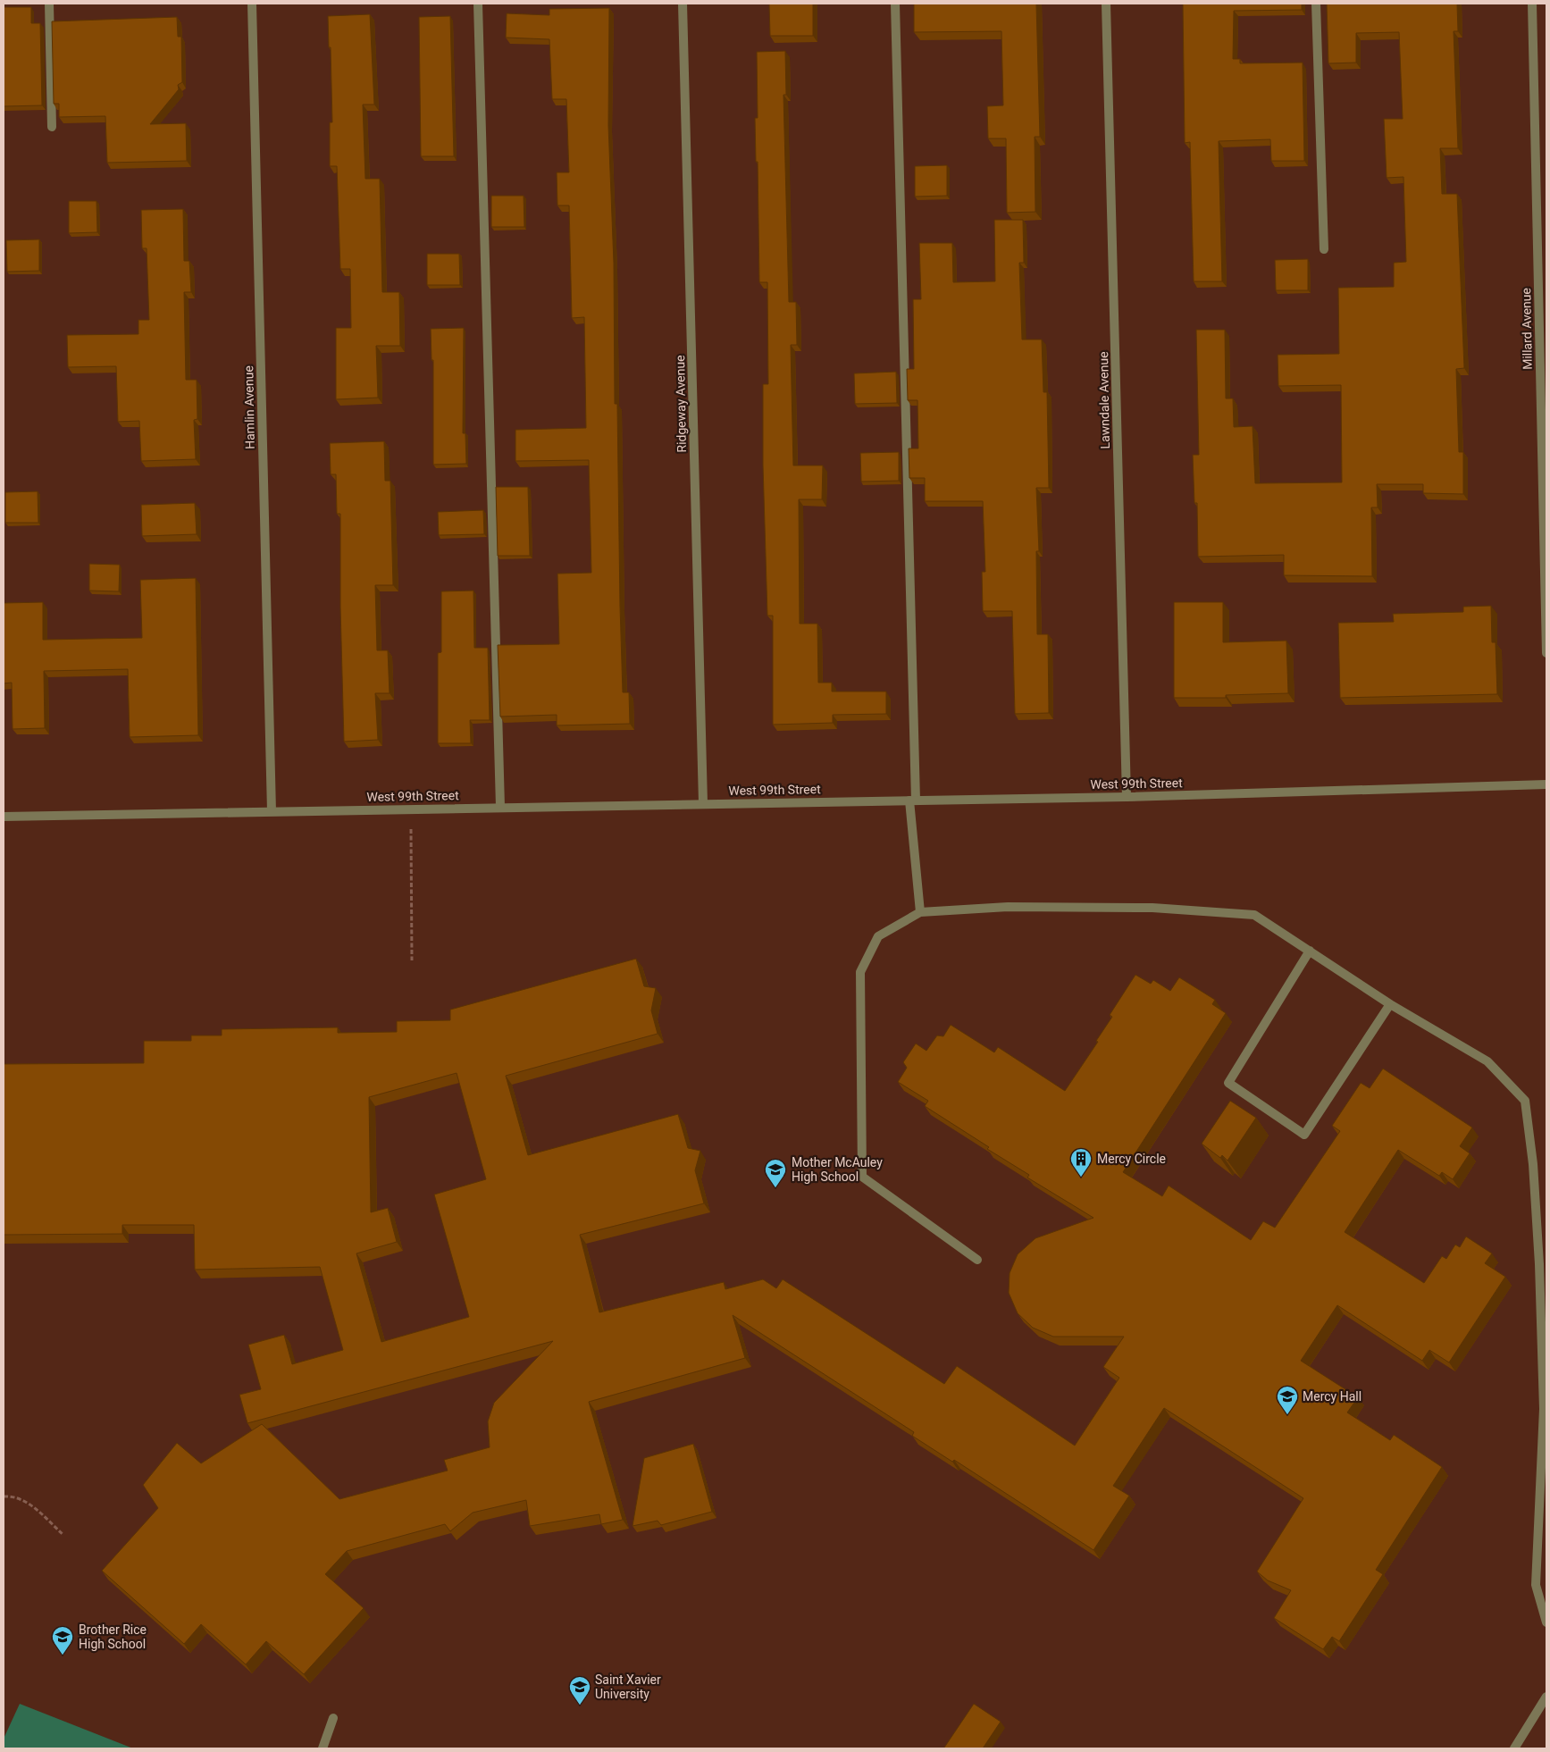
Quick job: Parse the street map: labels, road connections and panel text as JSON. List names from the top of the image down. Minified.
{"streets":{"street":["Millard Avenue","Lawndale Avenue","Ridgeway Avenue","Hamlin Avenue","West 99th Street"]},"crossings":[["Lawndale Avenue","West 99th Street"],["Ridgeway Avenue","West 99th Street"],["Hamlin Avenue","West 99th Street"]],"places":{"building":["Mercy Circle"],"school or university":["Mother McAuley High School","Mercy Hall","Brother Rice High School","Saint Xavier University"]}}
